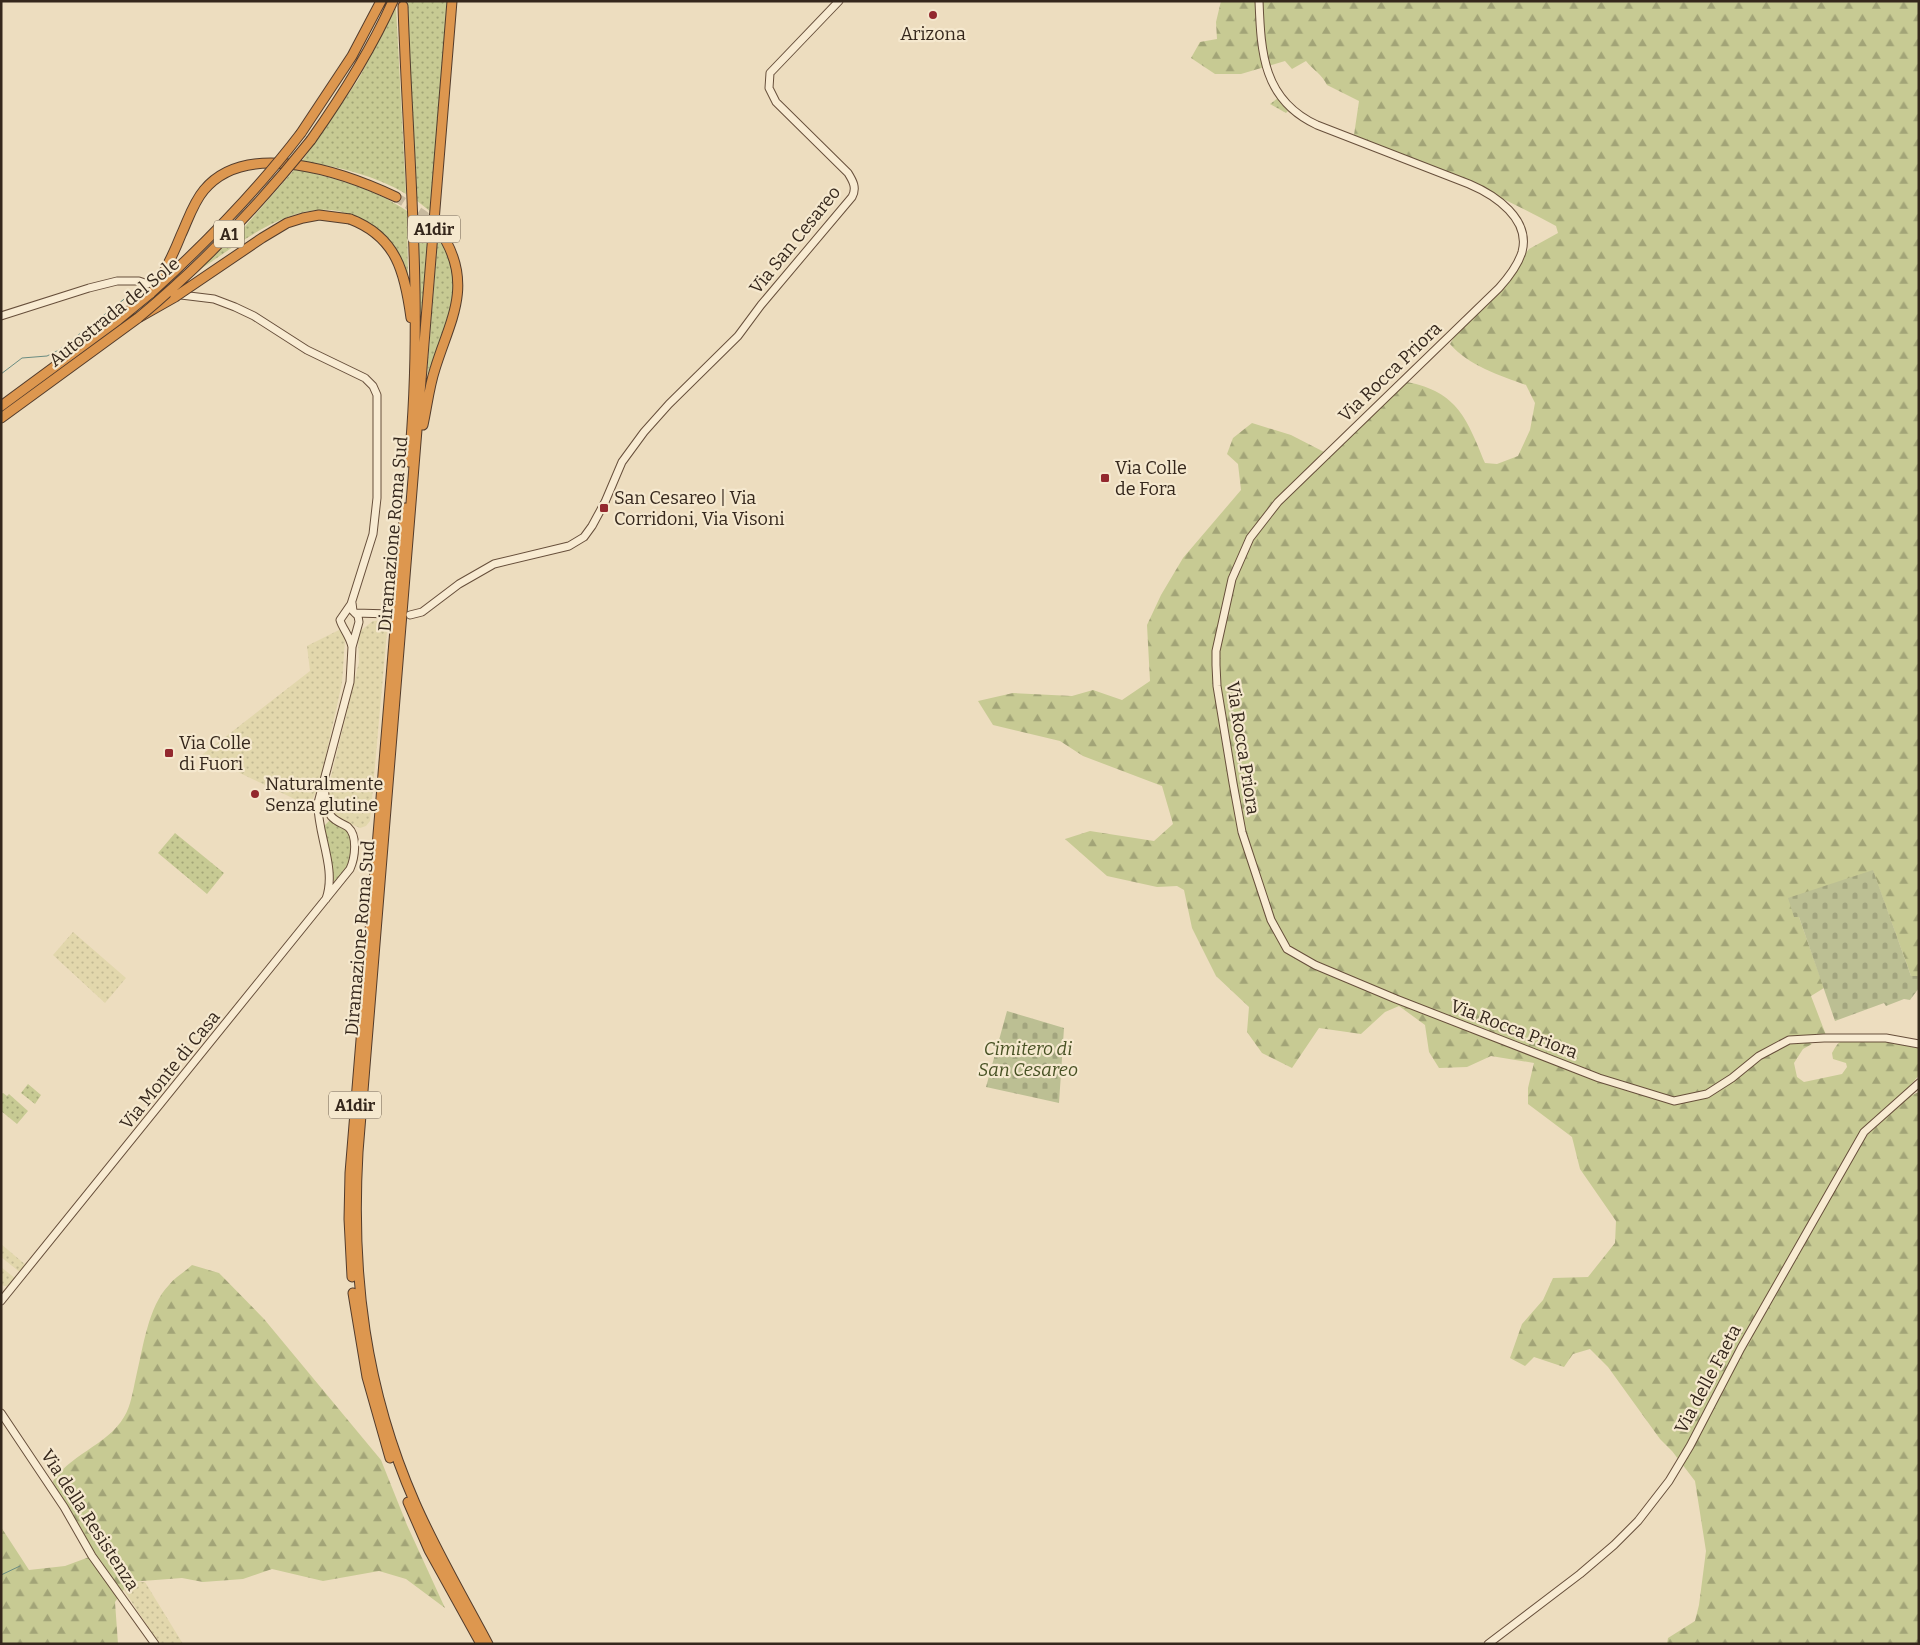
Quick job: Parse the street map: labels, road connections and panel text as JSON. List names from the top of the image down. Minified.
{"streets":{"highway":["A1dir","A1","Autostrada del Sole","Diramazione Roma Sud"],"street":["Via San Cesareo","Via Rocca Priora","Via Monte di Casa","Via delle Faeta","Via della Resistenza"]},"crossings":[["A1dir","Diramazione Roma Sud"]],"parks":["Cimitero di San Cesareo"],"places":{"other":["Arizona","Naturalmente Senza glutine"],"transit":["Via Colle de Fora","San Cesareo | Via Corridoni, Via Visoni","Via Colle di Fuori"]}}
